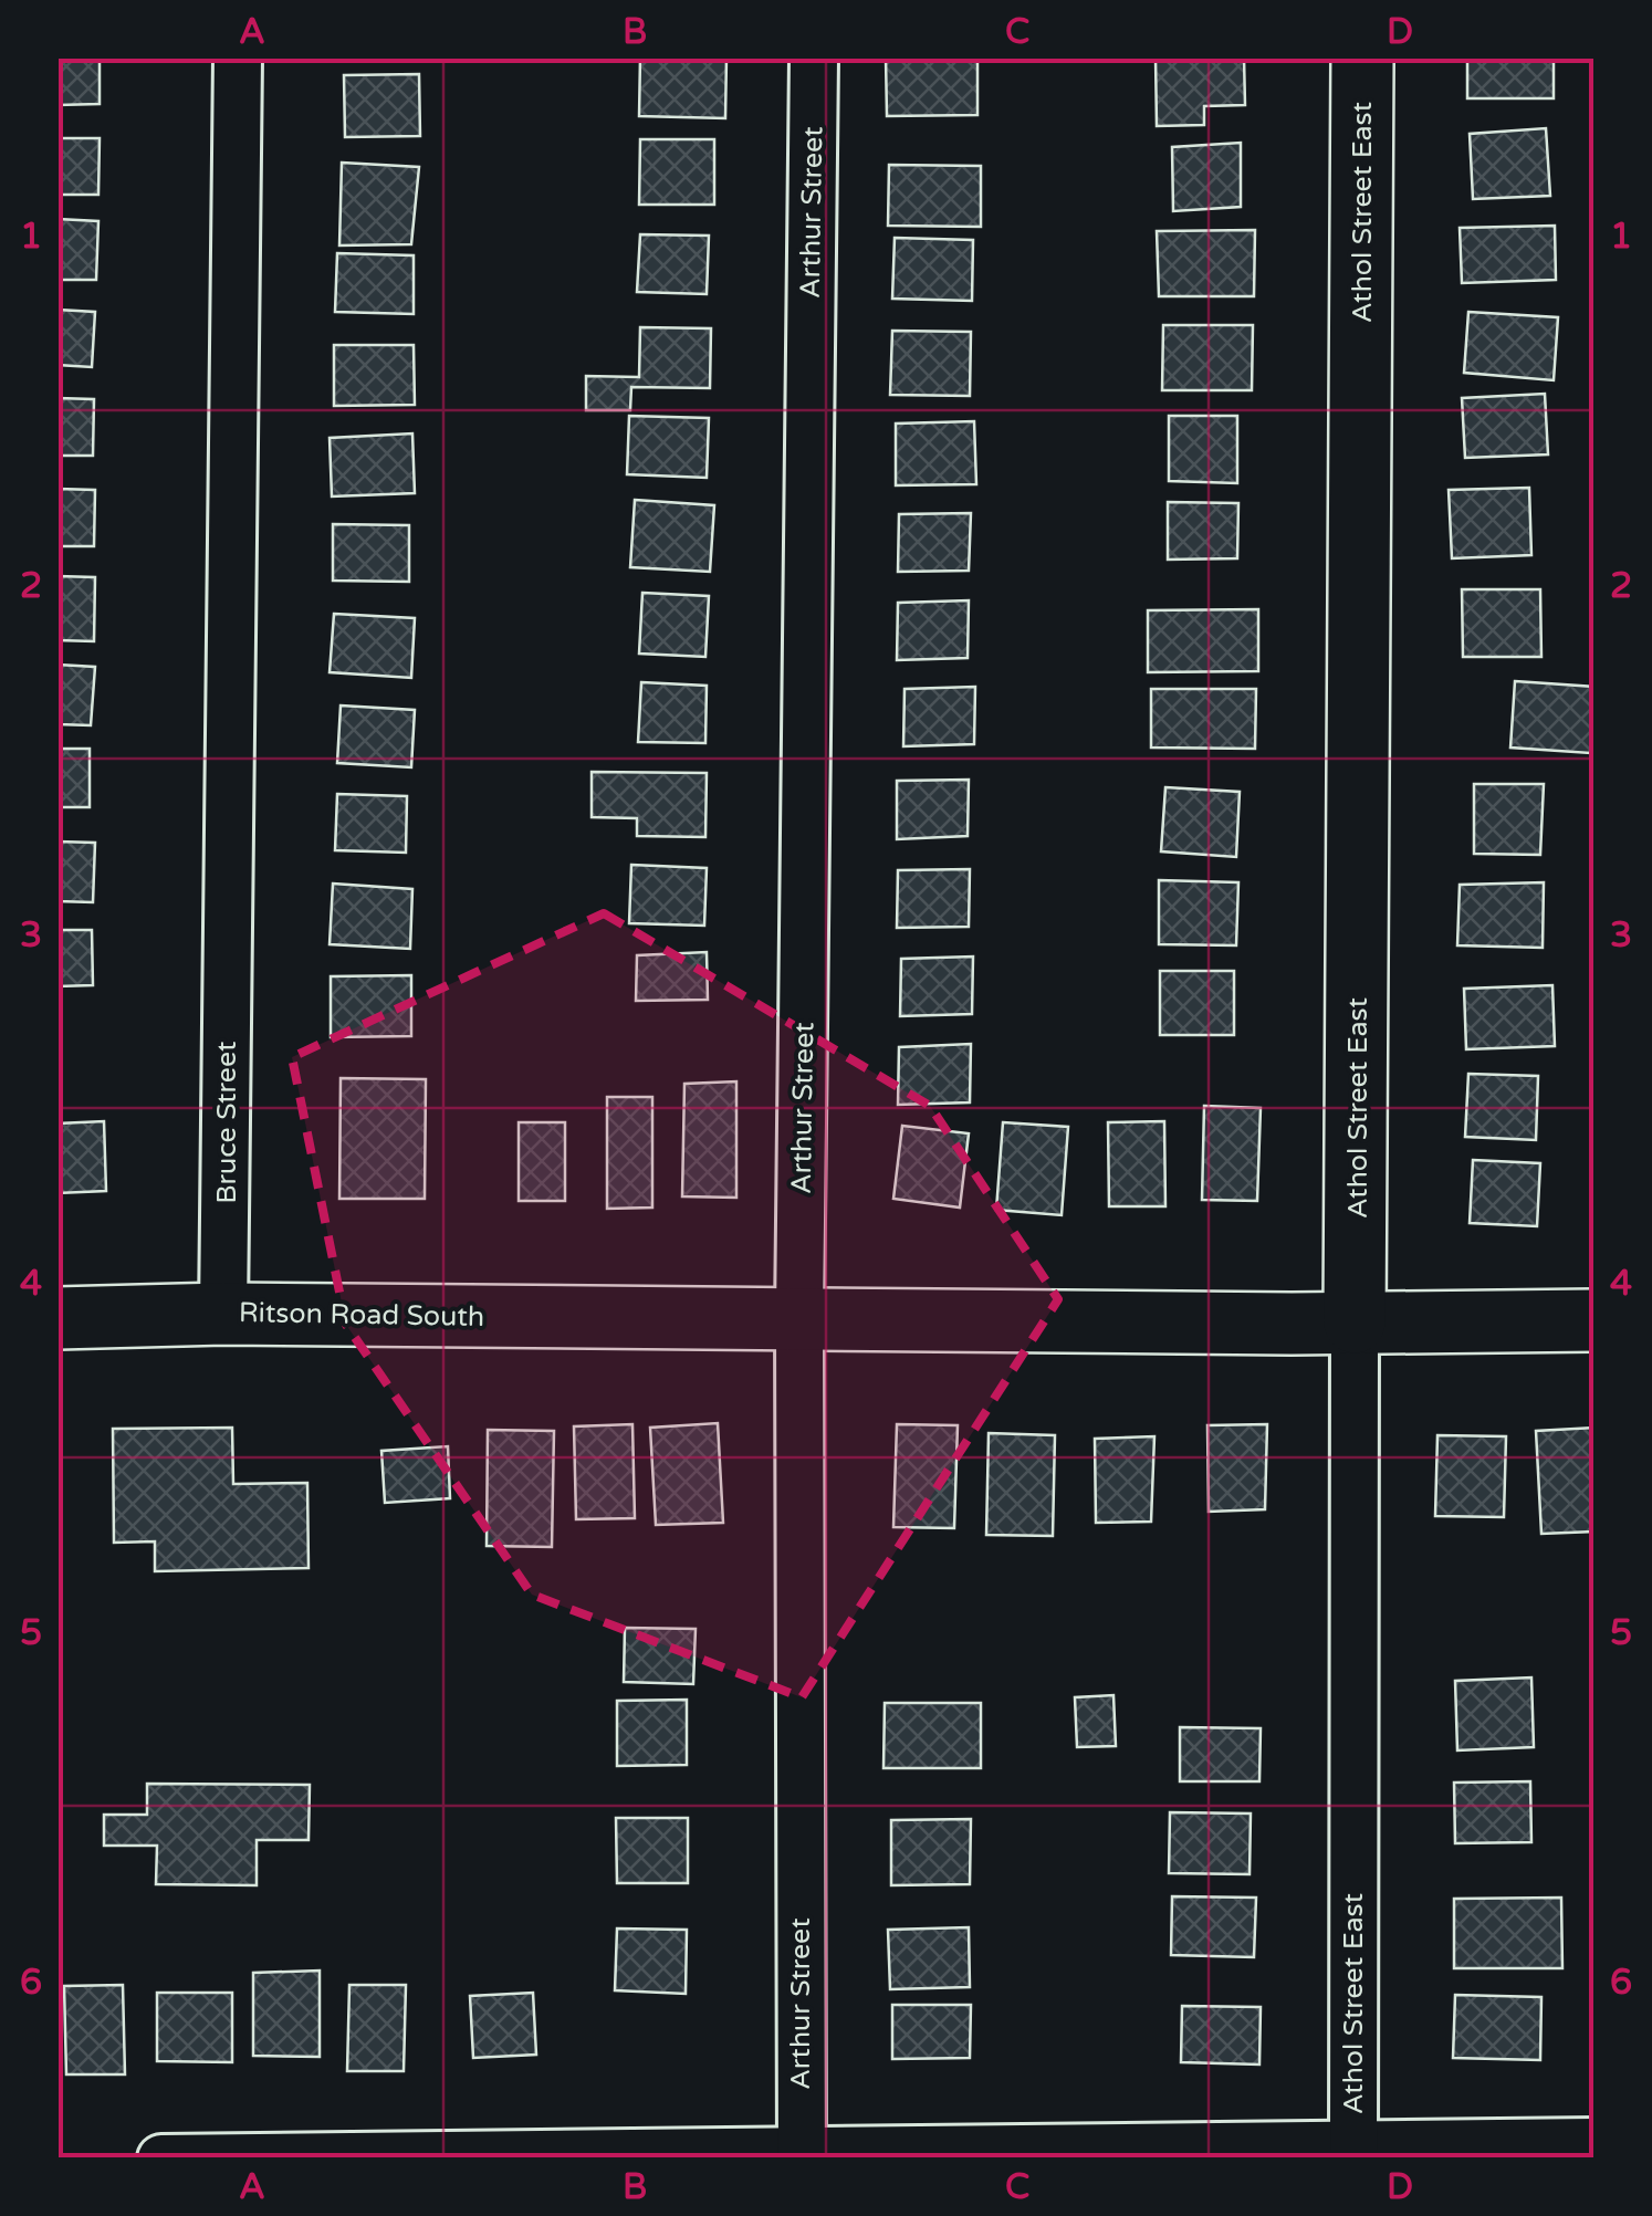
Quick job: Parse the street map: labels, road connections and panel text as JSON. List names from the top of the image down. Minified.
{"streets":{"main road":["Athol Street East","Ritson Road South"],"street":["Arthur Street","Bruce Street"]},"crossings":[["Arthur Street","Ritson Road South"],["Athol Street East","Ritson Road South"],["Bruce Street","Ritson Road South"]],"grid":{"columns":["A","B","C","D"],"rows":["1","2","3","4","5","6"]}}
